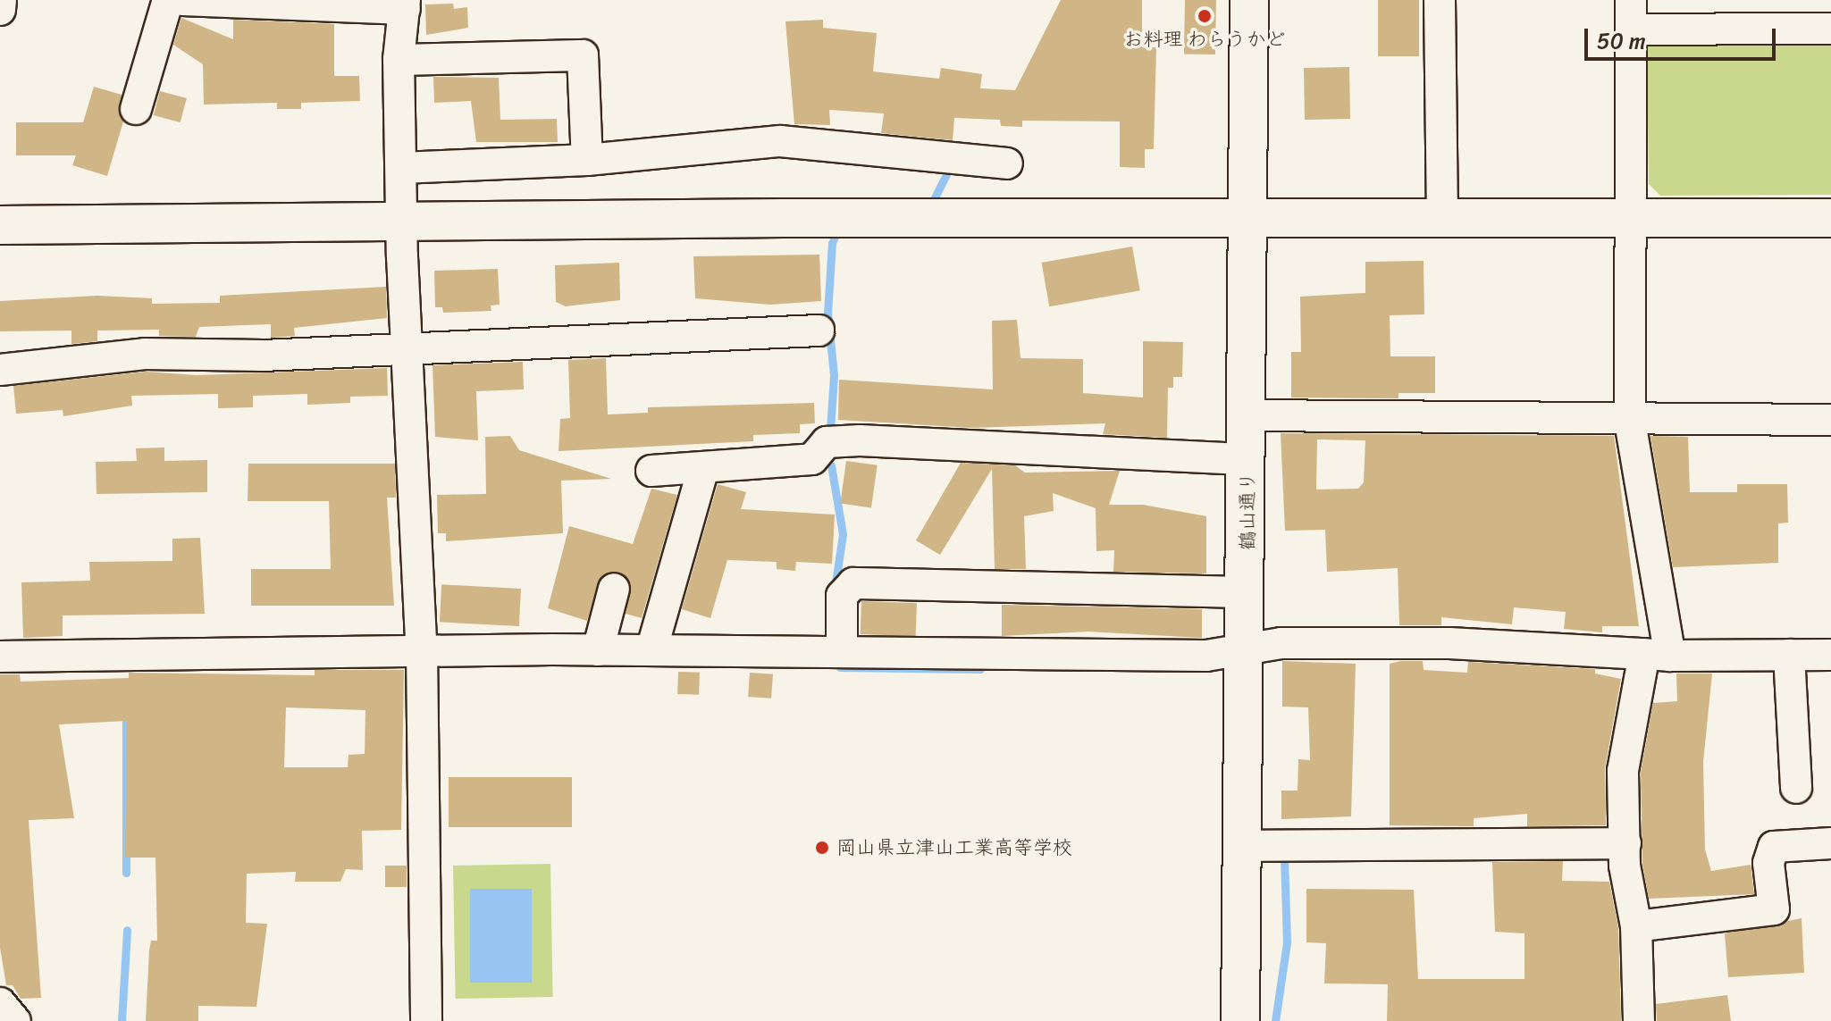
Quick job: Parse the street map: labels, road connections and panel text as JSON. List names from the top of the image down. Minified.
{"streets":{"street":["鶴山通り"]},"places":["お料理 わらうかど","岡山県立津山工業高等学校"],"scale_bar":"50 m"}
